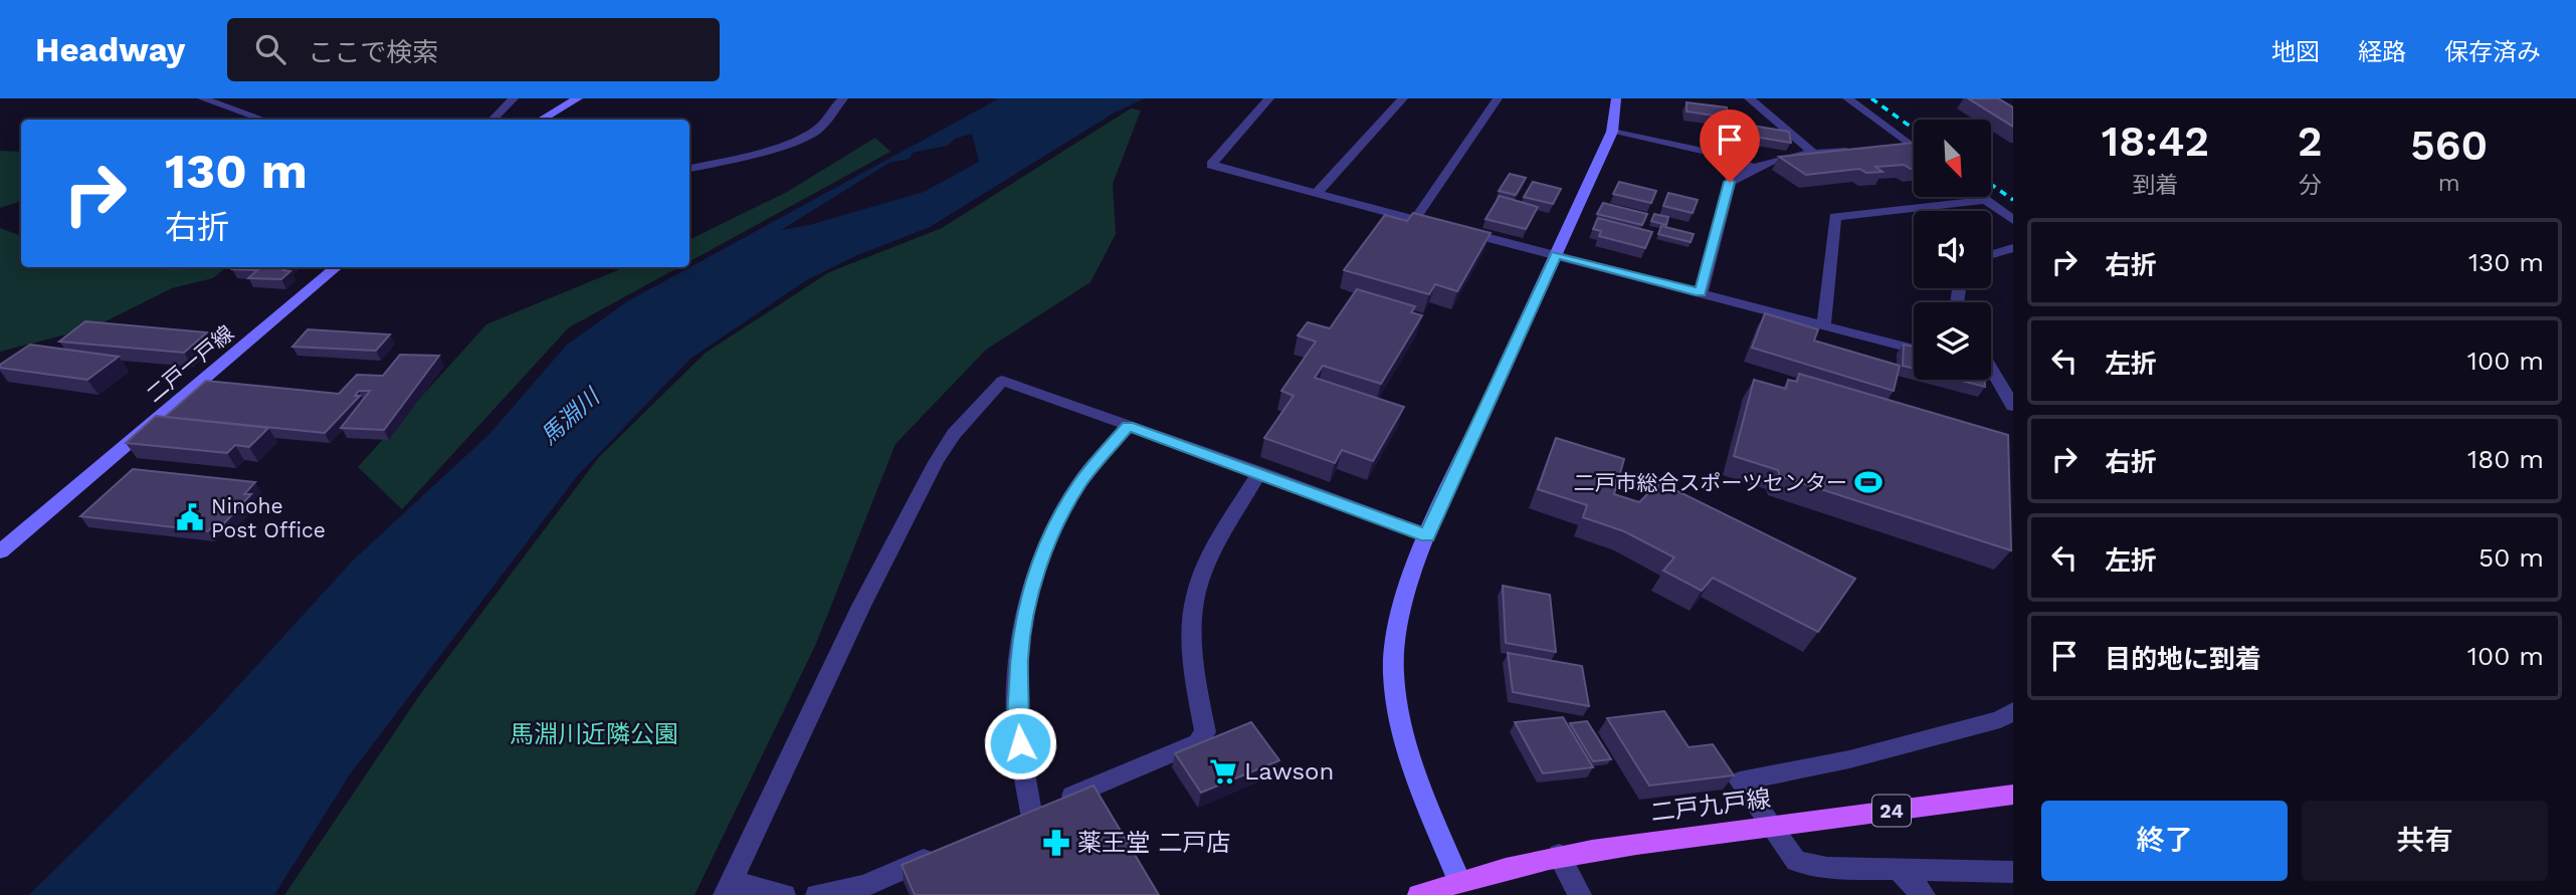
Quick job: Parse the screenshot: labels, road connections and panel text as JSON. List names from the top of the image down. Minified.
{"streets":{"main road":["二戸九戸線","24"],"street":["二戸一戸線"]},"water":["馬淵川"],"parks":["馬淵川近隣公園"],"places":{"sports":["二戸市総合スポーツセンター"],"public building":["Ninohe Post Office"],"supermarket":["Lawson"],"pharmacy":["薬王堂 二戸店"]},"north":"bottom right","page":{"header":"Headway","search":"ここで検索","nav":["地図","経路","保存済み"],"eta":["18:42","到着","2","分","560","m"],"turn":["130 m","右折"],"list":[{"name":"右折","value":"130 m"},{"name":"左折","value":"100 m"},{"name":"右折","value":"180 m"},{"name":"左折","value":"50 m"},{"name":"目的地に到着","value":"100 m"}],"buttons":["終了","共有"]}}
